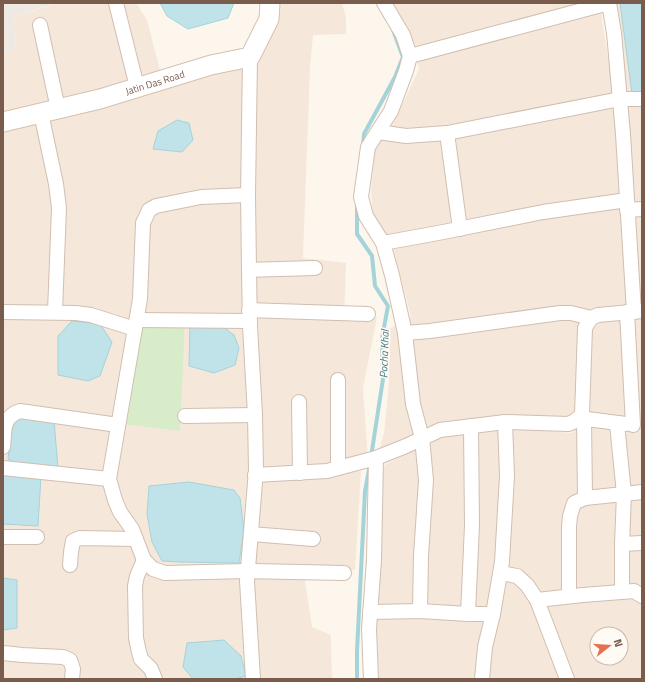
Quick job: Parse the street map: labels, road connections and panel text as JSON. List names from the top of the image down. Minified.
{"streets":{"street":["Jatin Das Road"]},"water":["Pocha Khal"],"north":"right"}
